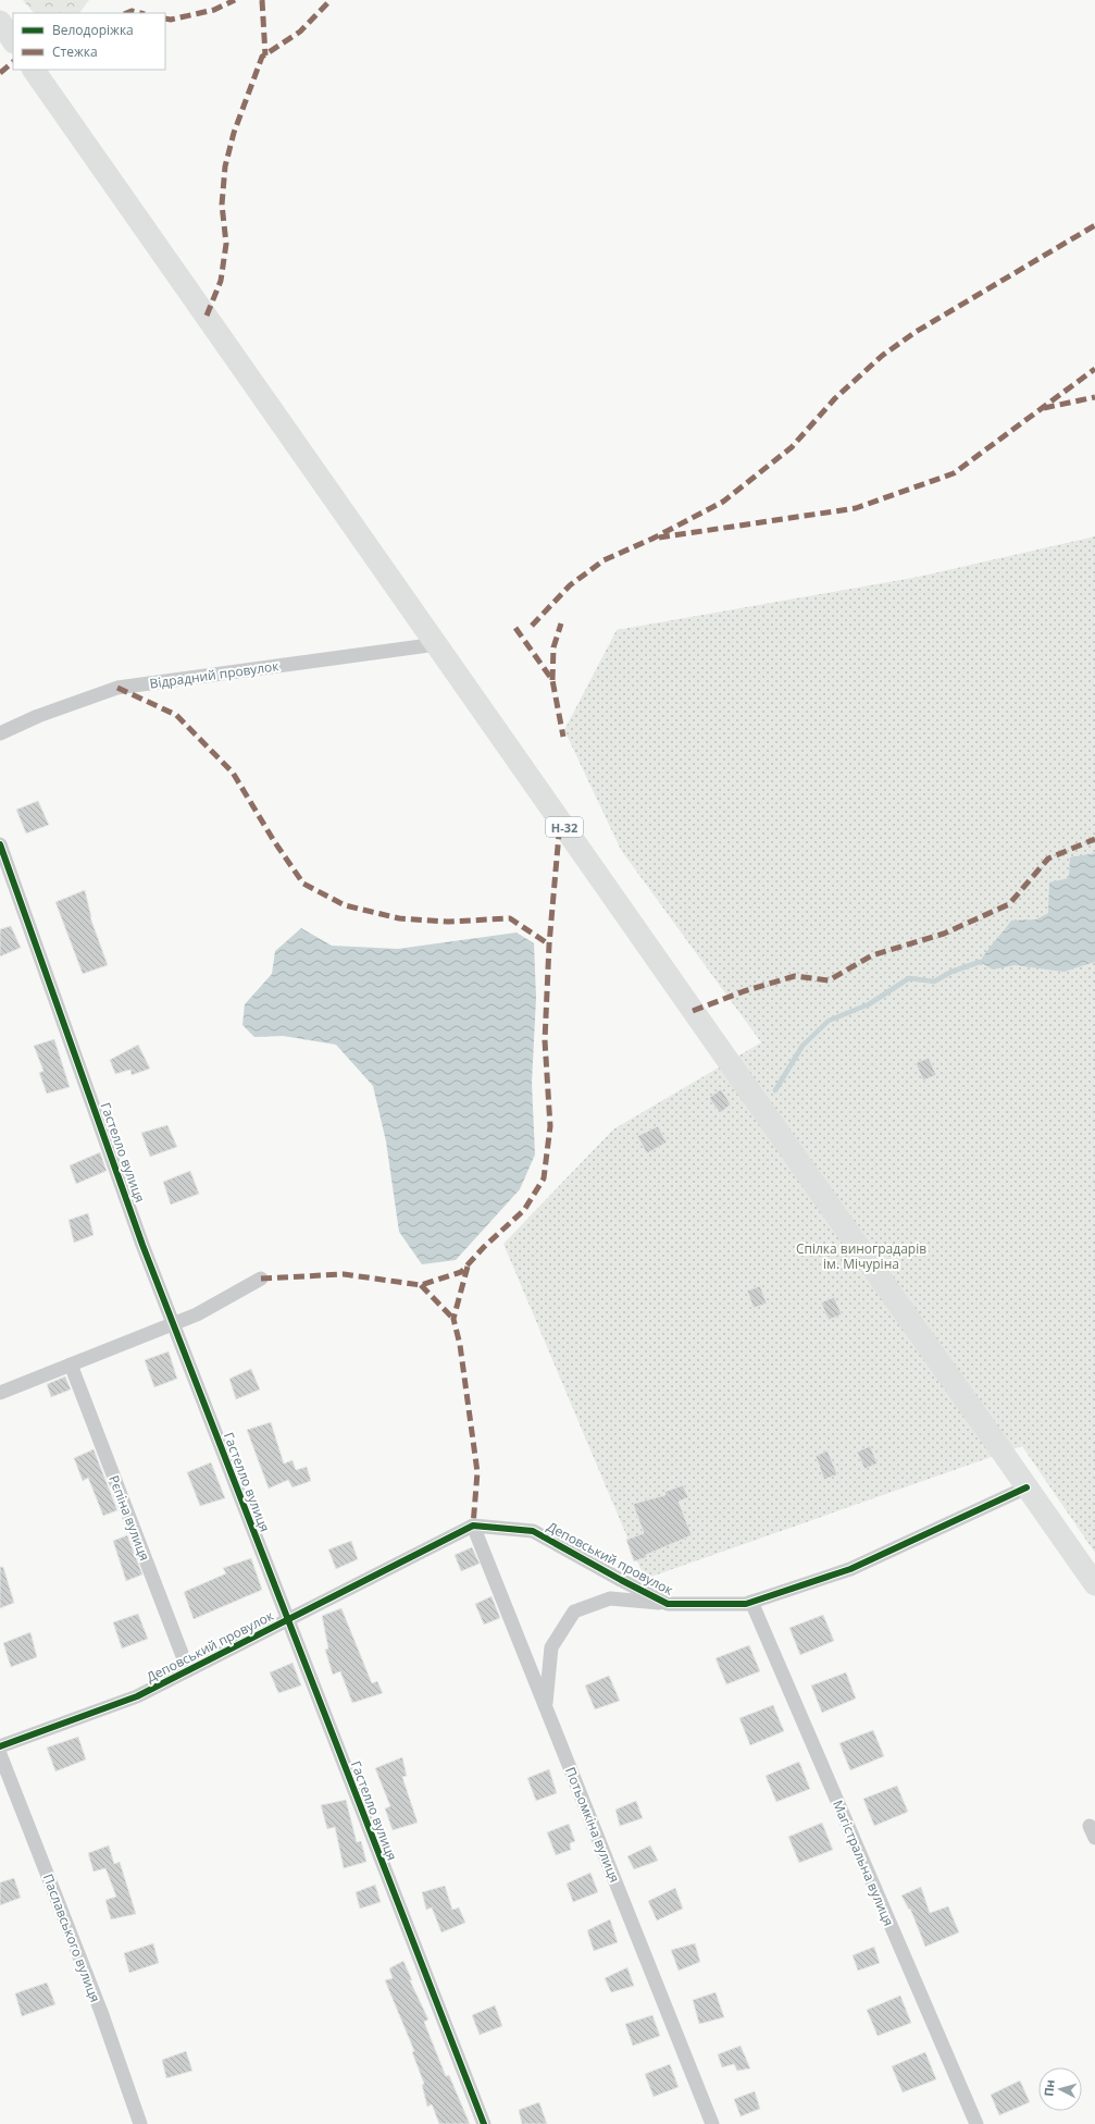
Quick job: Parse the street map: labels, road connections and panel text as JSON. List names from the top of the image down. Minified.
{"streets":{"main road":["Н-32"],"street":["Відрадний провулок","Гастелло вулиця","Рєпіна вулиця","Деповський провулок","Потьомкіна вулиця","Магістральна вулиця","Паславського вулиця"]},"crossings":[["Відрадний провулок","Н-32"],["Н-32","Деповський провулок"],["Гастелло вулиця","Деповський провулок"],["Рєпіна вулиця","Деповський провулок"],["Деповський провулок","Потьомкіна вулиця"],["Деповський провулок","Магістральна вулиця"]],"parks":["Спілка виноградарів ім. Мічуріна"],"legend":["Велодоріжка","Стежка"],"north":"left"}
